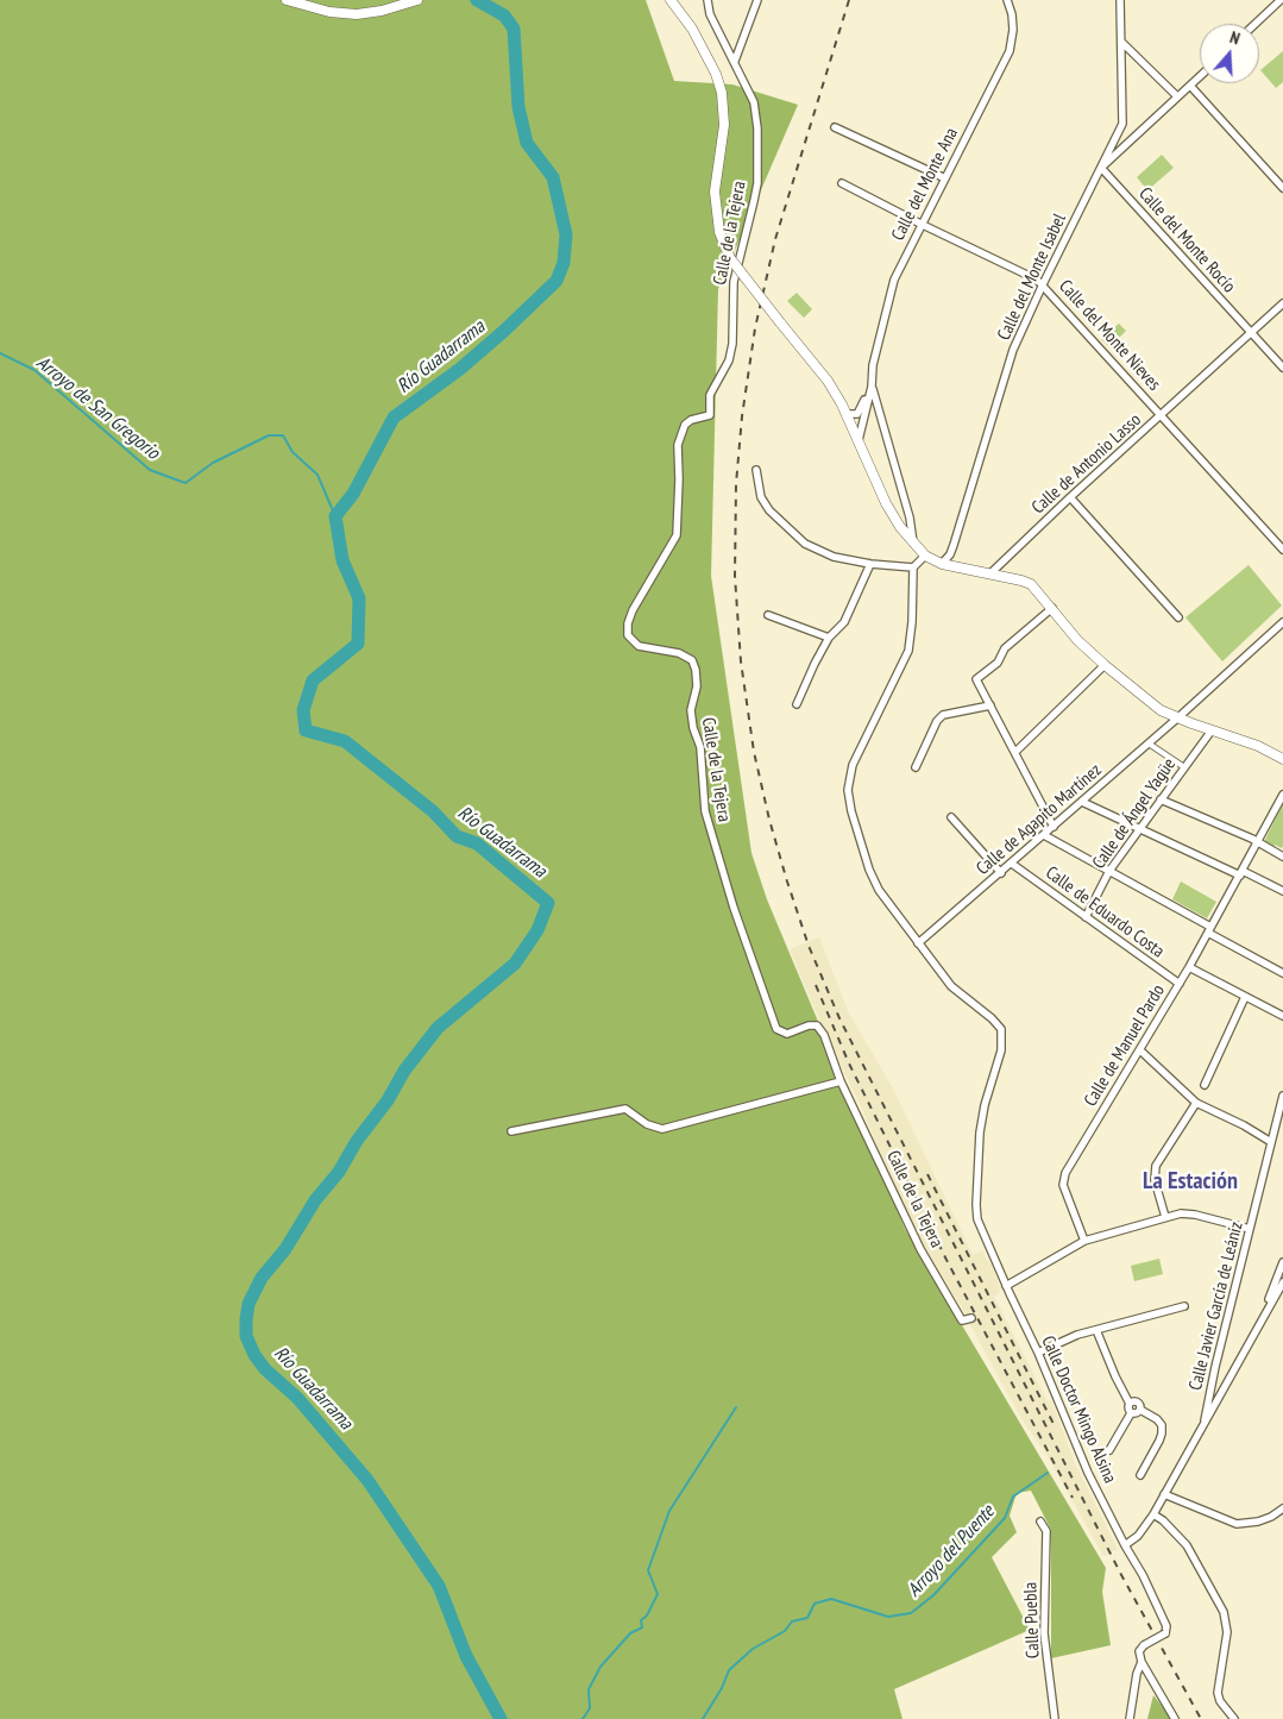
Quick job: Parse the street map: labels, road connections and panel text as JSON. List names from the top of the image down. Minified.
{"streets":{"street":["Calle del Monte Ana","Calle de la Tejera","Calle del Monte Rocío","Calle del Monte Isabel","Calle del Monte Nieves","Calle de Antonio Lasso","Calle de Ángel Yagüe","Calle de Agapito Martínez","Calle de Eduardo Costa","Calle de Manuel Pardo","Calle Javier García de Leániz","Calle Doctor Mingo Alsina","Calle Puebla"]},"crossings":[["Calle del Monte Ana","Calle del Monte Nieves"],["Calle del Monte Rocío","Calle del Monte Isabel"],["Calle del Monte Rocío","Calle de Antonio Lasso"],["Calle del Monte Isabel","Calle del Monte Nieves"],["Calle del Monte Nieves","Calle de Antonio Lasso"],["Calle de Ángel Yagüe","Calle de Eduardo Costa"],["Calle de Agapito Martínez","Calle de Eduardo Costa"],["Calle de Agapito Martínez","Calle Doctor Mingo Alsina"],["Calle de Eduardo Costa","Calle de Manuel Pardo"]],"districts":["La Estación"],"water":["Río Guadarrama","Arroyo de San Gregorio","Arroyo del Puente"],"north":"top"}
